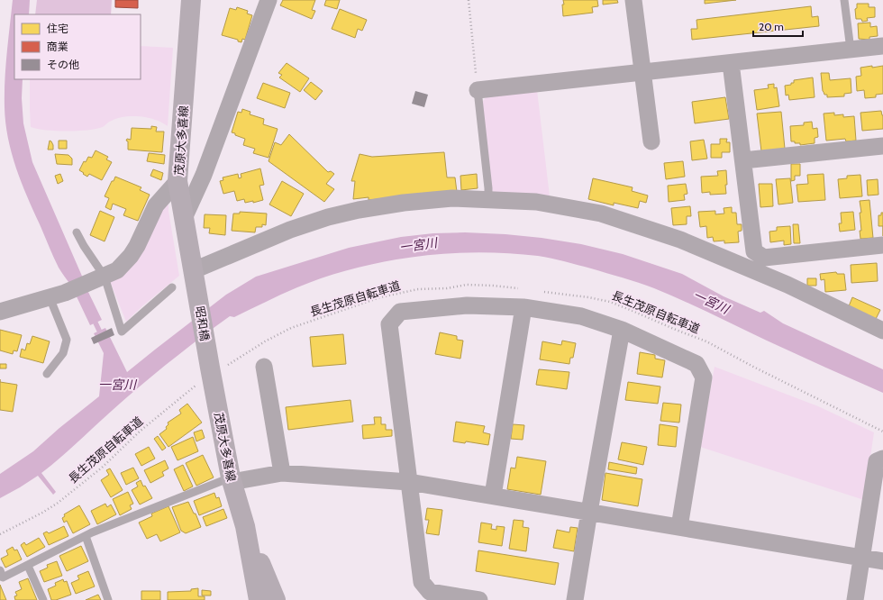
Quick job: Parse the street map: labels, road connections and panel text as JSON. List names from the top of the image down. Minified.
{"streets":{"main road":["茂原大多喜線","昭和橋"],"path":["長生茂原自転車道"]},"crossings":[["茂原大多喜線","長生茂原自転車道"],["茂原大多喜線","昭和橋"],["長生茂原自転車道","昭和橋"]],"water":["一宮川"],"legend":["住宅","商業","その他"],"scale_bar":"20 m"}
